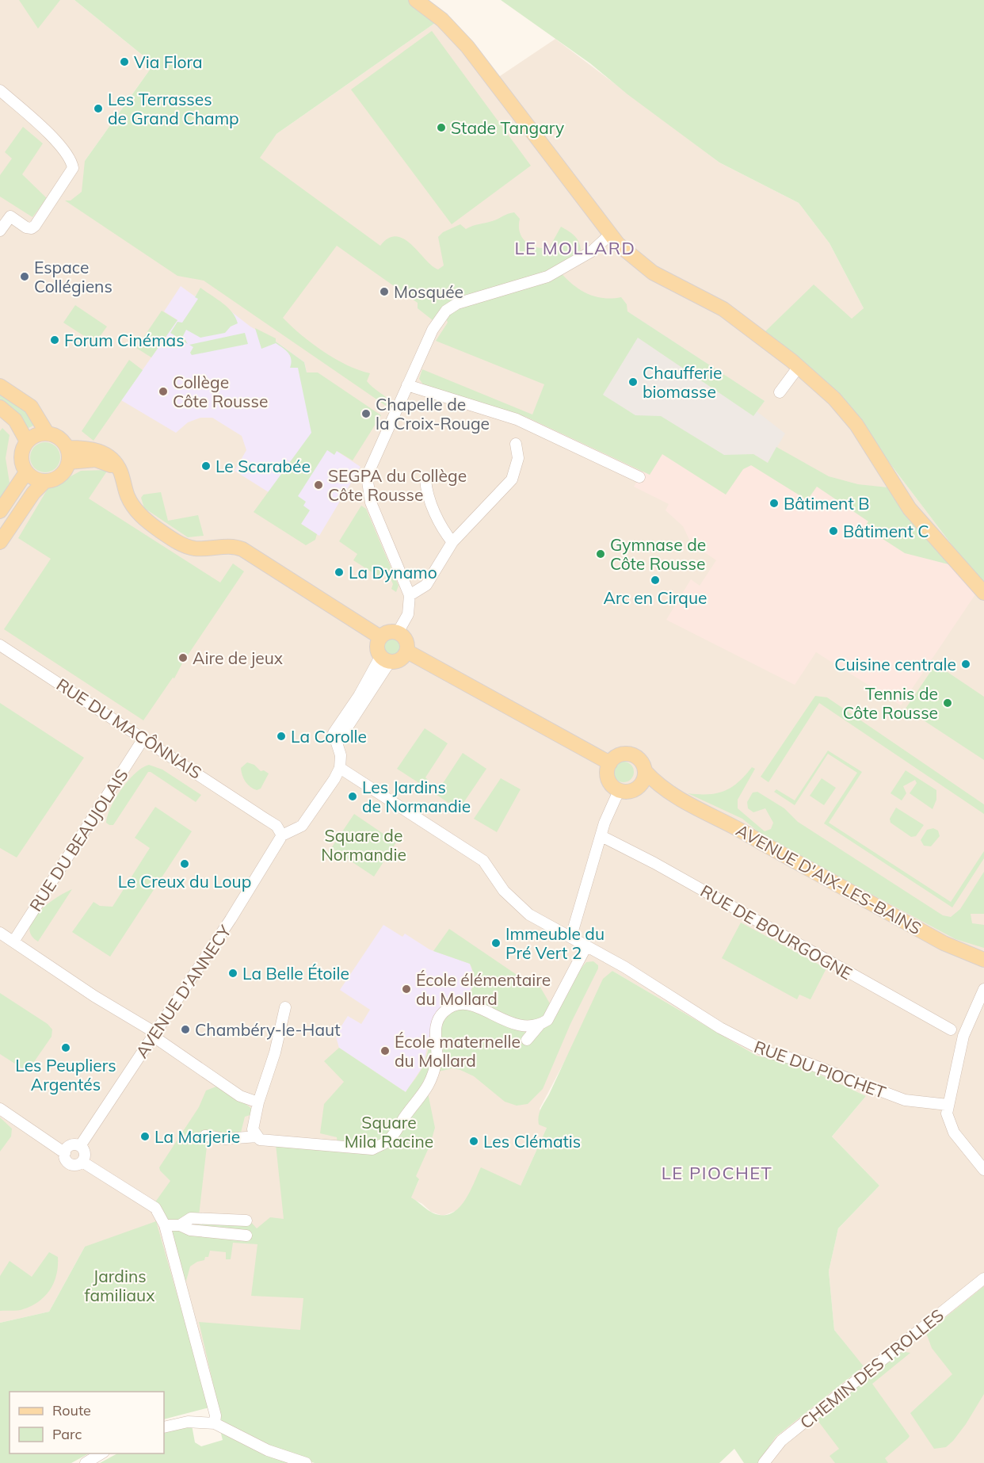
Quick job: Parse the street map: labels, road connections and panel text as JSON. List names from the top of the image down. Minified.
{"streets":{"main road":["AVENUE D'AIX-LES-BAINS"],"street":["RUE DU MACÔNNAIS","RUE DU BEAUJOLAIS","RUE DE BOURGOGNE","AVENUE D'ANNECY","RUE DU PIOCHET","CHEMIN DES TROLLES"]},"crossings":[["RUE DU MACÔNNAIS","RUE DU BEAUJOLAIS"],["RUE DU MACÔNNAIS","AVENUE D'ANNECY"]],"districts":["LE MOLLARD","LE PIOCHET"],"parks":["Square de Normandie","Square Mila Racine","Jardins familiaux"],"places":["Via Flora","Les Terrasses de Grand Champ","Stade Tangary","Espace Collégiens","Mosquée","Forum Cinémas","Chaufferie biomasse","Collège Côte Rousse","Chapelle de la Croix-Rouge","Le Scarabée","SEGPA du Collège Côte Rousse","Bâtiment B","Bâtiment C","Gymnase de Côte Rousse","La Dynamo","Arc en Cirque","Aire de jeux","Cuisine centrale","Tennis de Côte Rousse","La Corolle","Les Jardins de Normandie","Le Creux du Loup","Immeuble du Pré Vert 2","La Belle Étoile","École élémentaire du Mollard","Chambéry-le-Haut","Les Peupliers Argentés","École maternelle du Mollard","La Marjerie","Les Clématis"],"legend":["Route","Parc"]}
